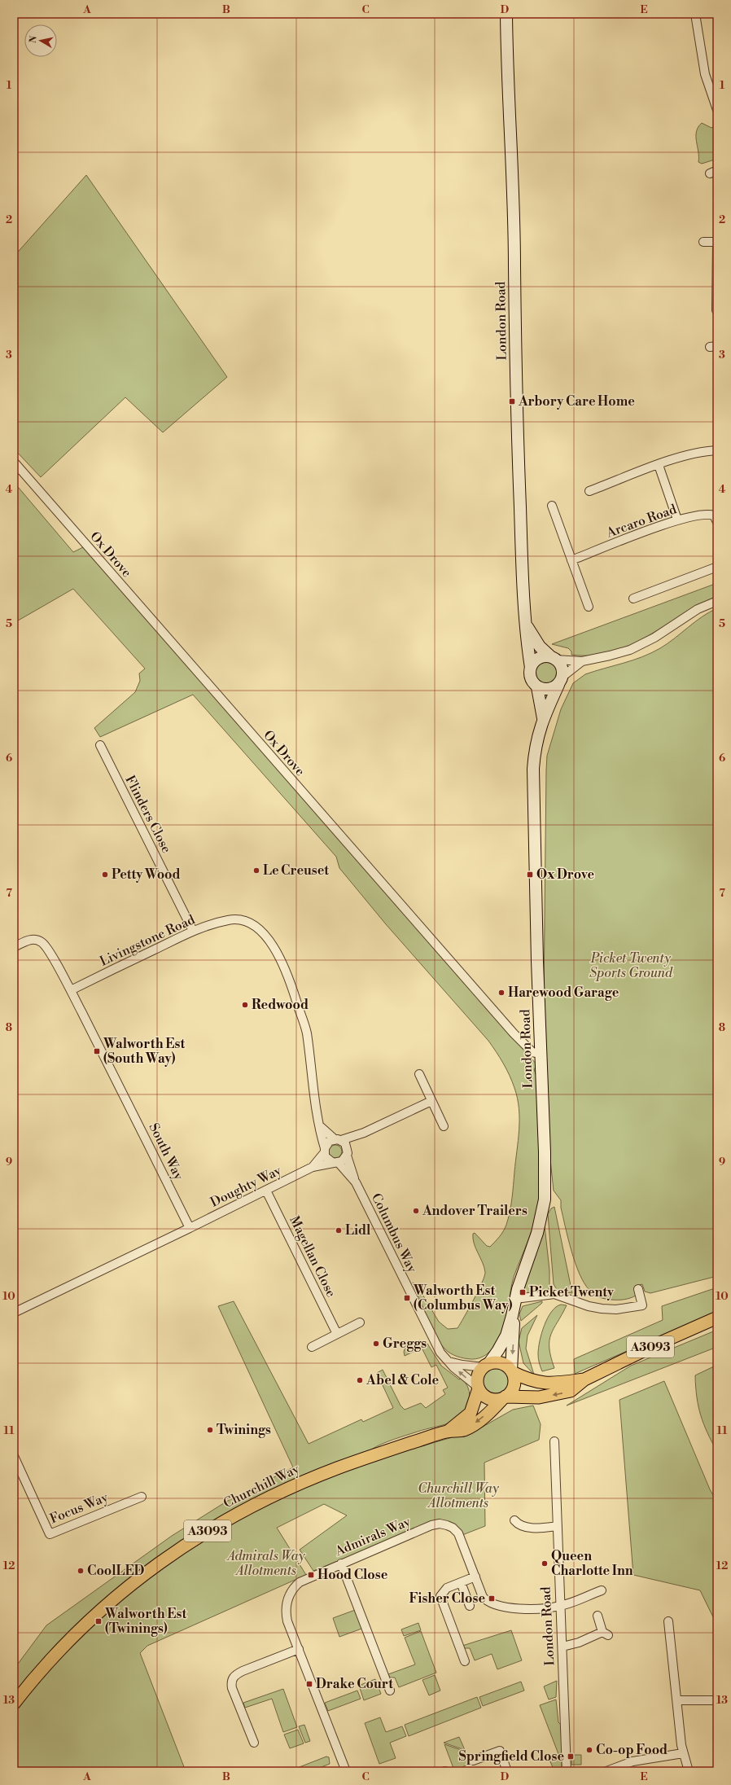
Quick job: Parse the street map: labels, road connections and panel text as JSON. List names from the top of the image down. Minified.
{"streets":{"main road":["London Road","A3093","Churchill Way"],"street":["Arcaro Road","Ox Drove","Flinders Close","Livingstone Road","South Way","Doughty Way","Columbus Way","Magellan Close","Focus Way","Admirals Way"]},"crossings":[["London Road","Ox Drove"],["London Road","Columbus Way"],["London Road","A3093"],["London Road","Churchill Way"],["London Road","Admirals Way"],["Flinders Close","Livingstone Road"],["Livingstone Road","South Way"],["Livingstone Road","Doughty Way"],["Livingstone Road","Columbus Way"],["South Way","Doughty Way"],["Doughty Way","Columbus Way"],["Doughty Way","Magellan Close"],["Columbus Way","A3093"],["Columbus Way","Churchill Way"],["A3093","Churchill Way"]],"parks":["Picket Twenty Sports Ground","Churchill Way Allotments","Admirals Way Allotments"],"places":{"transit":["Arbory Care Home","Ox Drove","Walworth Est (South Way)","Picket Twenty","Walworth Est (Columbus Way)","Hood Close","Fisher Close","Walworth Est (Twinings)","Drake Court","Springfield Close"],"other":["Le Creuset","Petty Wood","Harewood Garage","Redwood","Andover Trailers","Lidl","Greggs","Abel & Cole","Twinings","Queen Charlotte Inn","CoolLED","Co-op Food"]},"north":"left","grid":{"columns":["A","B","C","D","E"],"rows":["1","2","3","4","5","6","7","8","9","10","11","12","13"]}}
